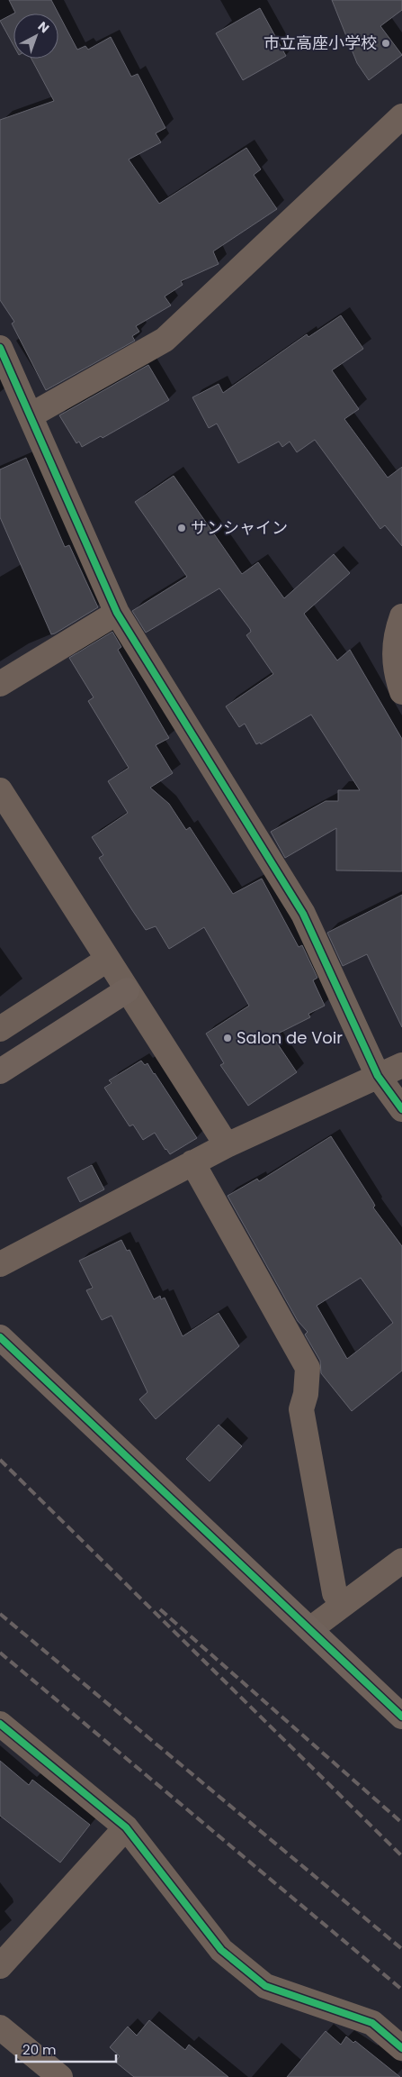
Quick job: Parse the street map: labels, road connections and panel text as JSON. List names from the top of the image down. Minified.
{"places":["市立高座小学校","サンシャイン","Salon de Voir"],"scale_bar":"20 m","north":"top right"}
